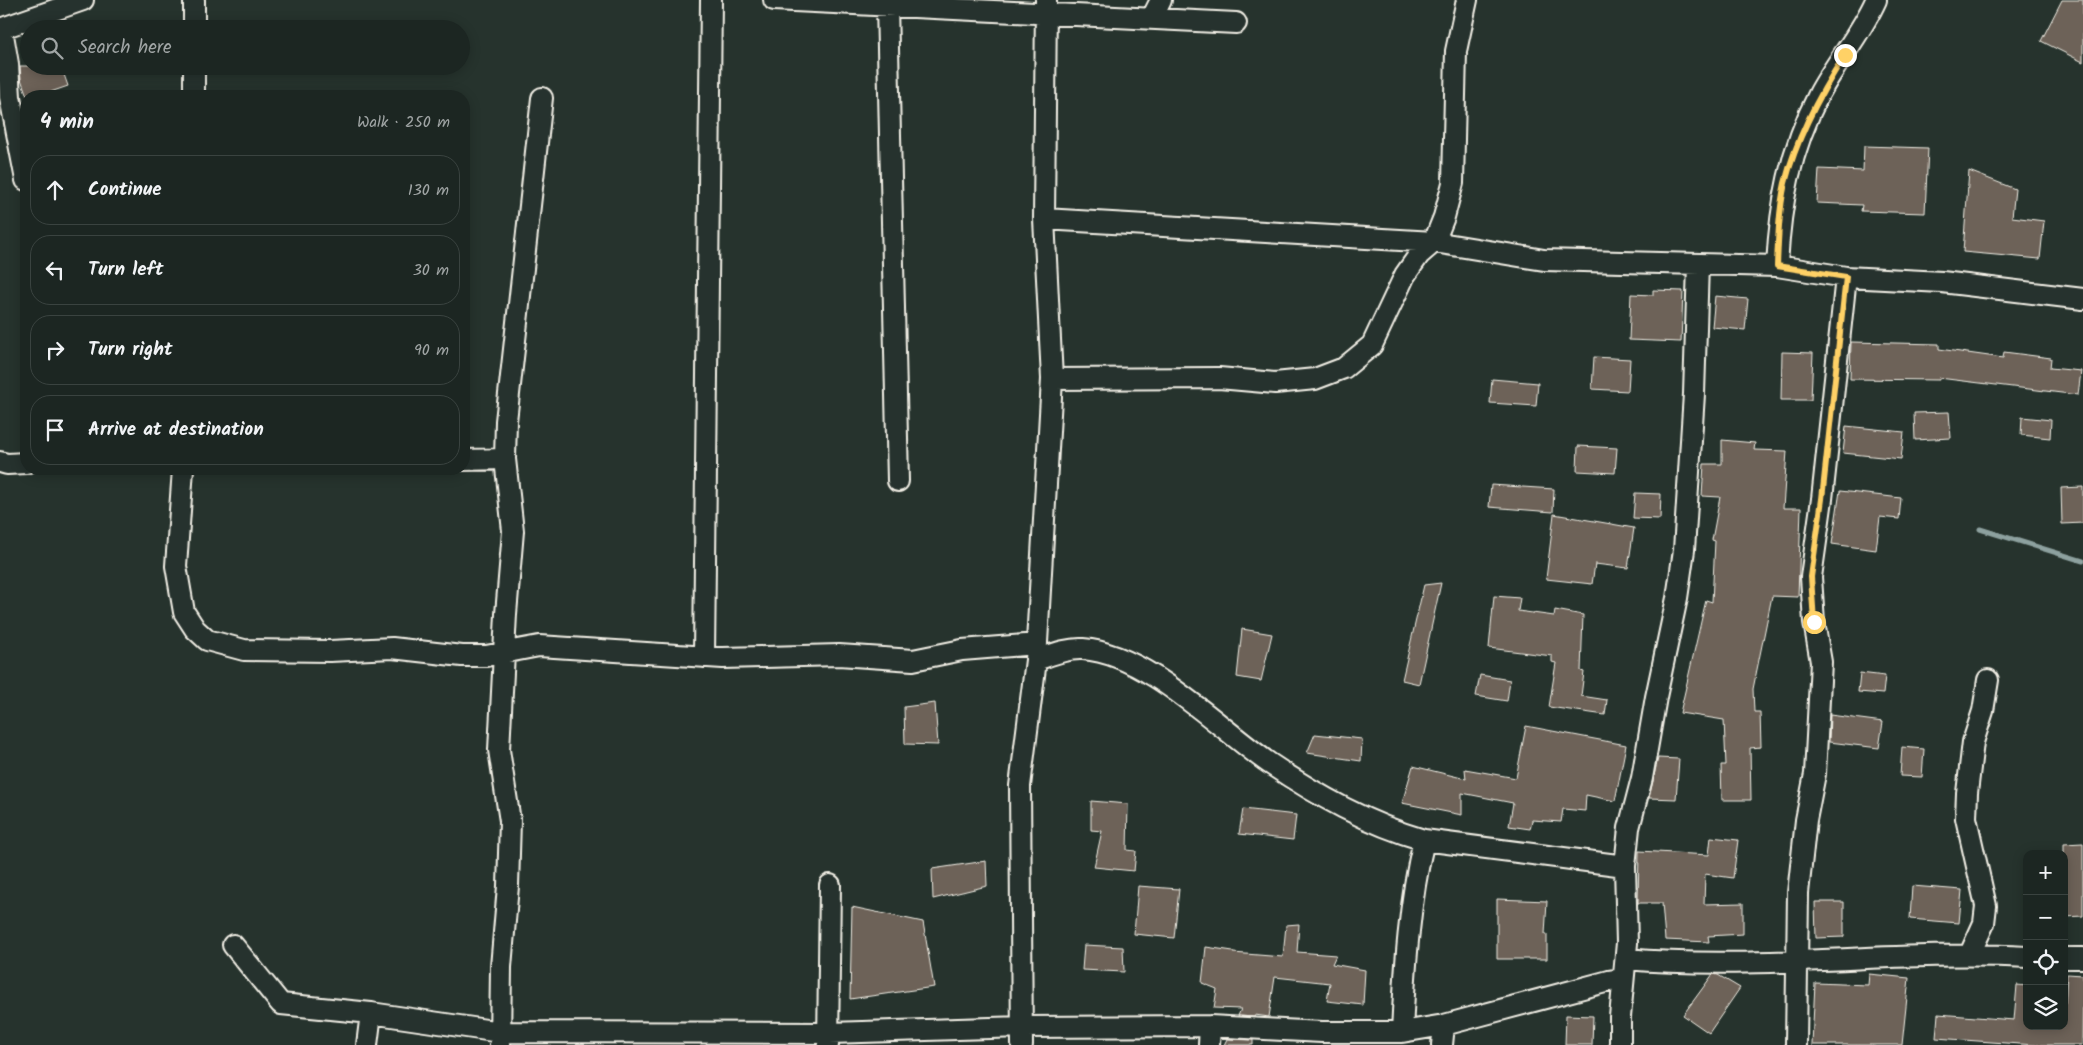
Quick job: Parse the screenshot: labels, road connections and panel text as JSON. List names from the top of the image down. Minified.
{"page":{"search":"Search here","heading":["4 min","Walk · 250 m"],"list":[["Continue","130 m"],["Turn left","30 m"],["Turn right","90 m"],"Arrive at destination"],"map_buttons":["+","−"]}}
